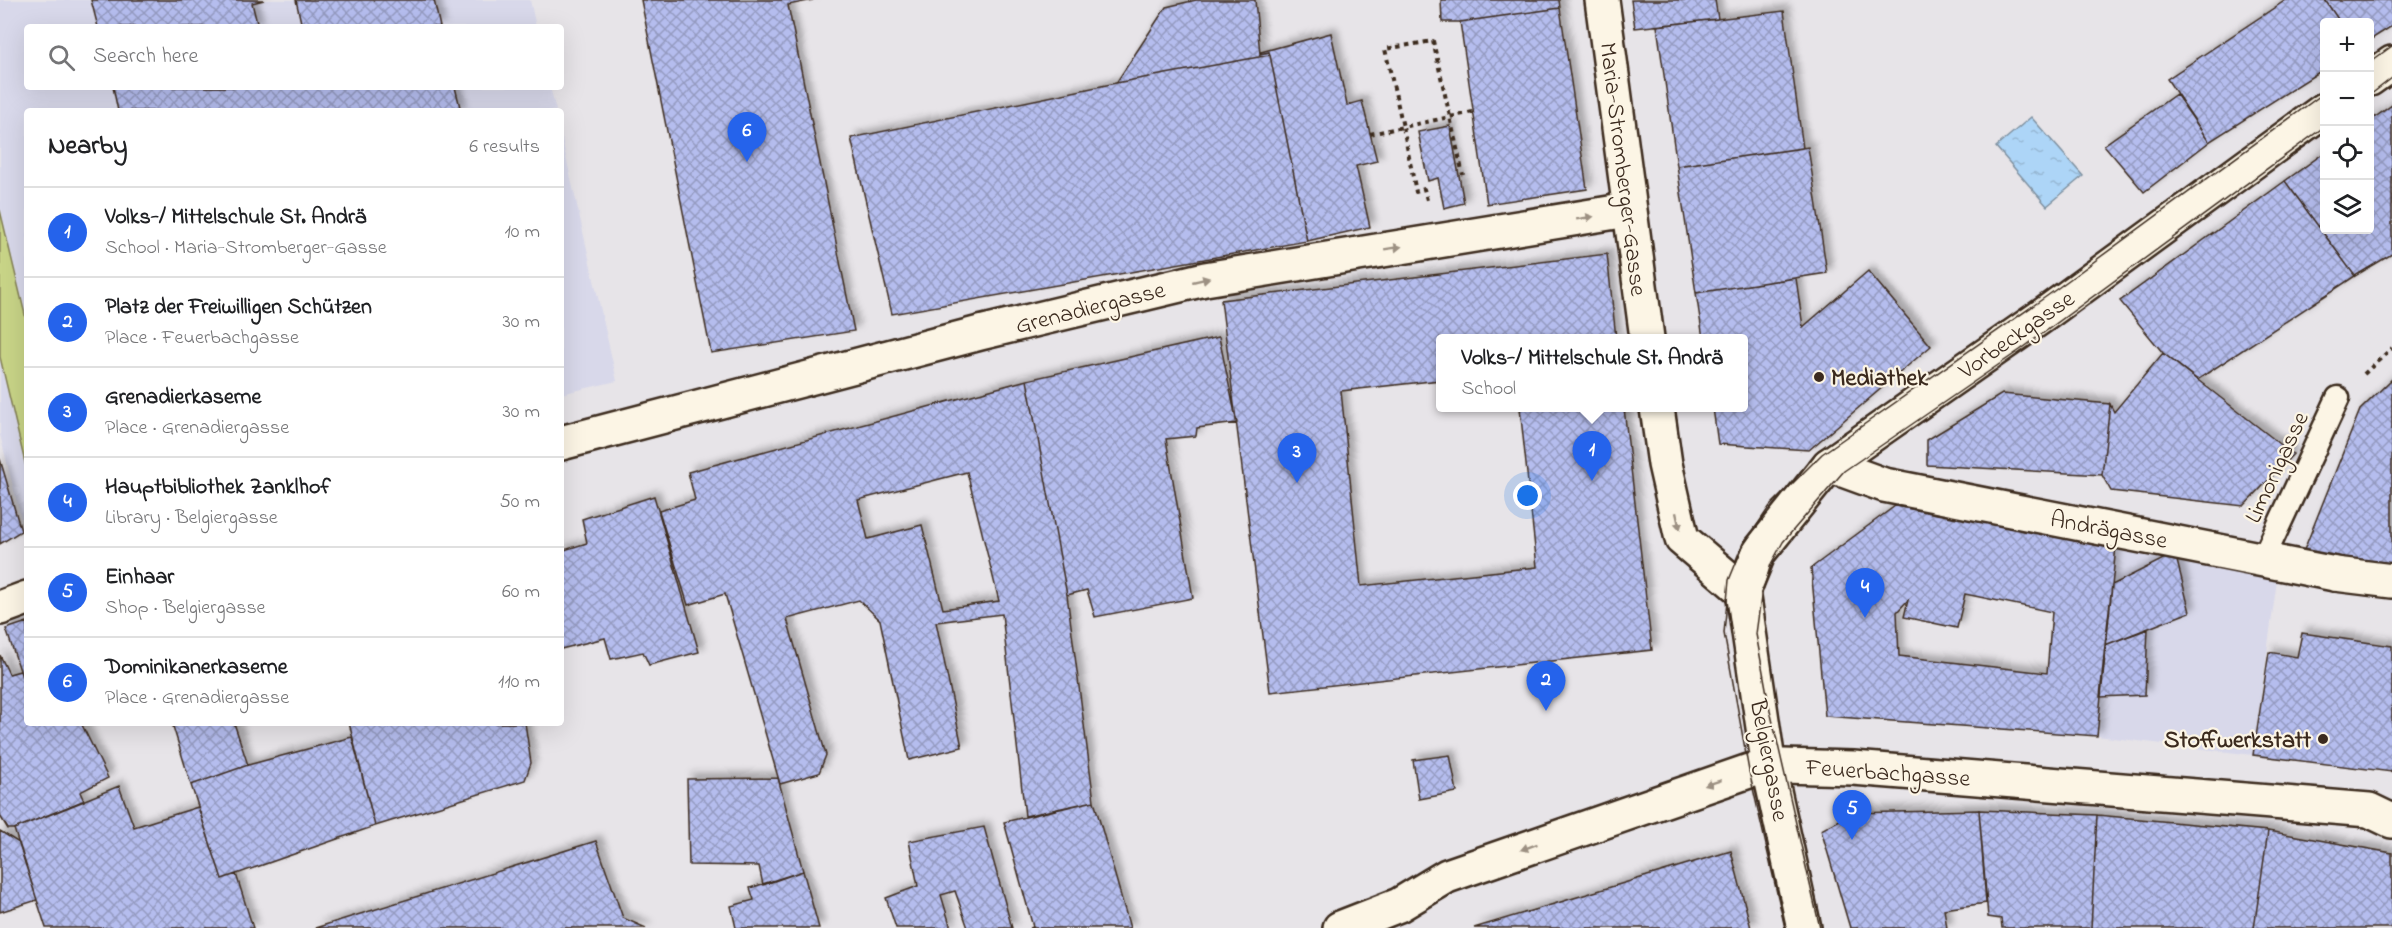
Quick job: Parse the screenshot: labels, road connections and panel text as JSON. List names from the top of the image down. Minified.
{"streets":{"street":["Maria-Stromberger-Gasse","Grenadiergasse","Vorbeckgasse","Andrägasse","Belgiergasse","Feuerbachgasse"],"lane":["Limonigasse"]},"crossings":[["Maria-Stromberger-Gasse","Grenadiergasse"],["Vorbeckgasse","Andrägasse"],["Vorbeckgasse","Belgiergasse"],["Limonigasse","Andrägasse"],["Belgiergasse","Feuerbachgasse"]],"one_way":["Grenadiergasse","Feuerbachgasse"],"places":["Mediathek","Stoffwerkstatt"],"page":{"map_buttons":["+","−"],"search":"Search here","heading":["Nearby","6 results"],"pins":["6","1","3","4","2","5"],"list":[{"mark":"1","name":"Volks-/ Mittelschule St. Andrä","note":"School · Maria-Stromberger-Gasse","value":"10 m"},{"mark":"2","name":"Platz der Freiwilligen Schützen","note":"Place · Feuerbachgasse","value":"30 m"},{"mark":"3","name":"Grenadierkaserne","note":"Place · Grenadiergasse","value":"30 m"},{"mark":"4","name":"Hauptbibliothek Zanklhof","note":"Library · Belgiergasse","value":"50 m"},{"mark":"5","name":"Einhaar","note":"Shop · Belgiergasse","value":"60 m"},{"mark":"6","name":"Dominikanerkaserne","note":"Place · Grenadiergasse","value":"110 m"}],"popup":["Volks-/ Mittelschule St. Andrä","School"]}}
